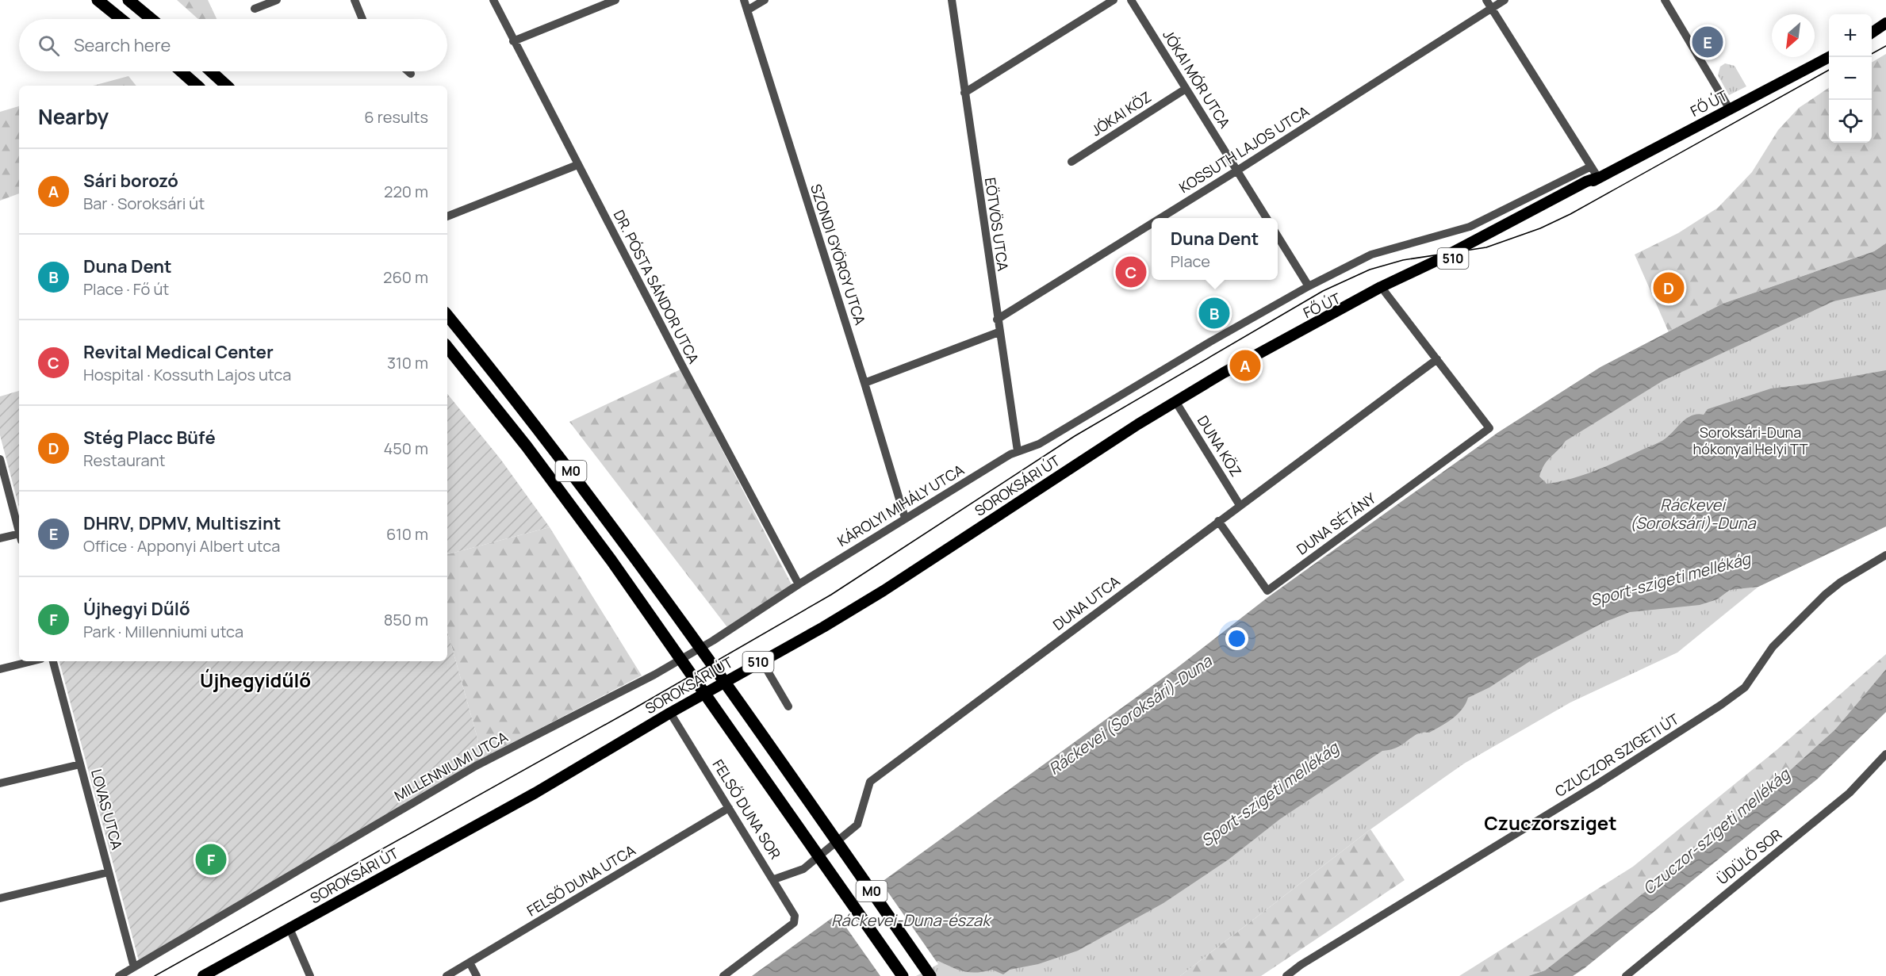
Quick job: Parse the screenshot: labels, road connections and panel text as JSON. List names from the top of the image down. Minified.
{"streets":{"highway":["M0"],"main road":["FŐ ÚT","510","SOROKSÁRI ÚT"],"street":["JÓKAI MÓR UTCA","JÓKAI KÖZ","KOSSUTH LAJOS UTCA","EÖTVÖS UTCA","SZONDI GYÖRGY UTCA","DR. PÓSTA SÁNDOR UTCA","DUNA KÖZ","KÁROLYI MIHÁLY UTCA","DUNA SÉTÁNY","DUNA UTCA","CZUCZOR SZIGETI ÚT","MILLENNIUMI UTCA","LOVAS UTCA","FELSŐ DUNA SOR","ÜDÜLŐ SOR","FELSŐ DUNA UTCA"]},"crossings":[["JÓKAI MÓR UTCA","JÓKAI KÖZ"],["JÓKAI MÓR UTCA","KOSSUTH LAJOS UTCA"],["FŐ ÚT","EÖTVÖS UTCA"],["FŐ ÚT","SOROKSÁRI ÚT"],["FŐ ÚT","KÁROLYI MIHÁLY UTCA"],["KOSSUTH LAJOS UTCA","EÖTVÖS UTCA"],["EÖTVÖS UTCA","KÁROLYI MIHÁLY UTCA"],["SZONDI GYÖRGY UTCA","KÁROLYI MIHÁLY UTCA"],["DR. PÓSTA SÁNDOR UTCA","KÁROLYI MIHÁLY UTCA"],["DR. PÓSTA SÁNDOR UTCA","MILLENNIUMI UTCA"],["DUNA KÖZ","SOROKSÁRI ÚT"],["DUNA KÖZ","DUNA UTCA"],["SOROKSÁRI ÚT","FELSŐ DUNA SOR"],["KÁROLYI MIHÁLY UTCA","MILLENNIUMI UTCA"],["DUNA SÉTÁNY","DUNA UTCA"],["DUNA UTCA","FELSŐ DUNA SOR"],["MILLENNIUMI UTCA","LOVAS UTCA"],["FELSŐ DUNA SOR","FELSŐ DUNA UTCA"]],"districts":["Újhegyidűlő","Czuczorsziget"],"water":["Ráckevei (Soroksári)-Duna","Sport-szigeti mellékág","Czuczor-szigeti mellékág","Ráckevei-Duna-észak"],"parks":["Soroksári-Duna hókonyai Helyi TT"],"north":"bottom left","page":{"map_buttons":["+","−"],"search":"Search here","pins":["E","C","D","B","A","F"],"heading":["Nearby","6 results"],"list":[{"mark":"A","name":"Sári borozó","note":"Bar · Soroksári út","value":"220 m"},{"mark":"B","name":"Duna Dent","note":"Place · Fő út","value":"260 m"},{"mark":"C","name":"Revital Medical Center","note":"Hospital · Kossuth Lajos utca","value":"310 m"},{"mark":"D","name":"Stég Placc Büfé","note":"Restaurant","value":"450 m"},{"mark":"E","name":"DHRV, DPMV, Multiszint","note":"Office · Apponyi Albert utca","value":"610 m"},{"mark":"F","name":"Újhegyi Dűlő","note":"Park · Millenniumi utca","value":"850 m"}],"popup":["Duna Dent","Place"]}}
